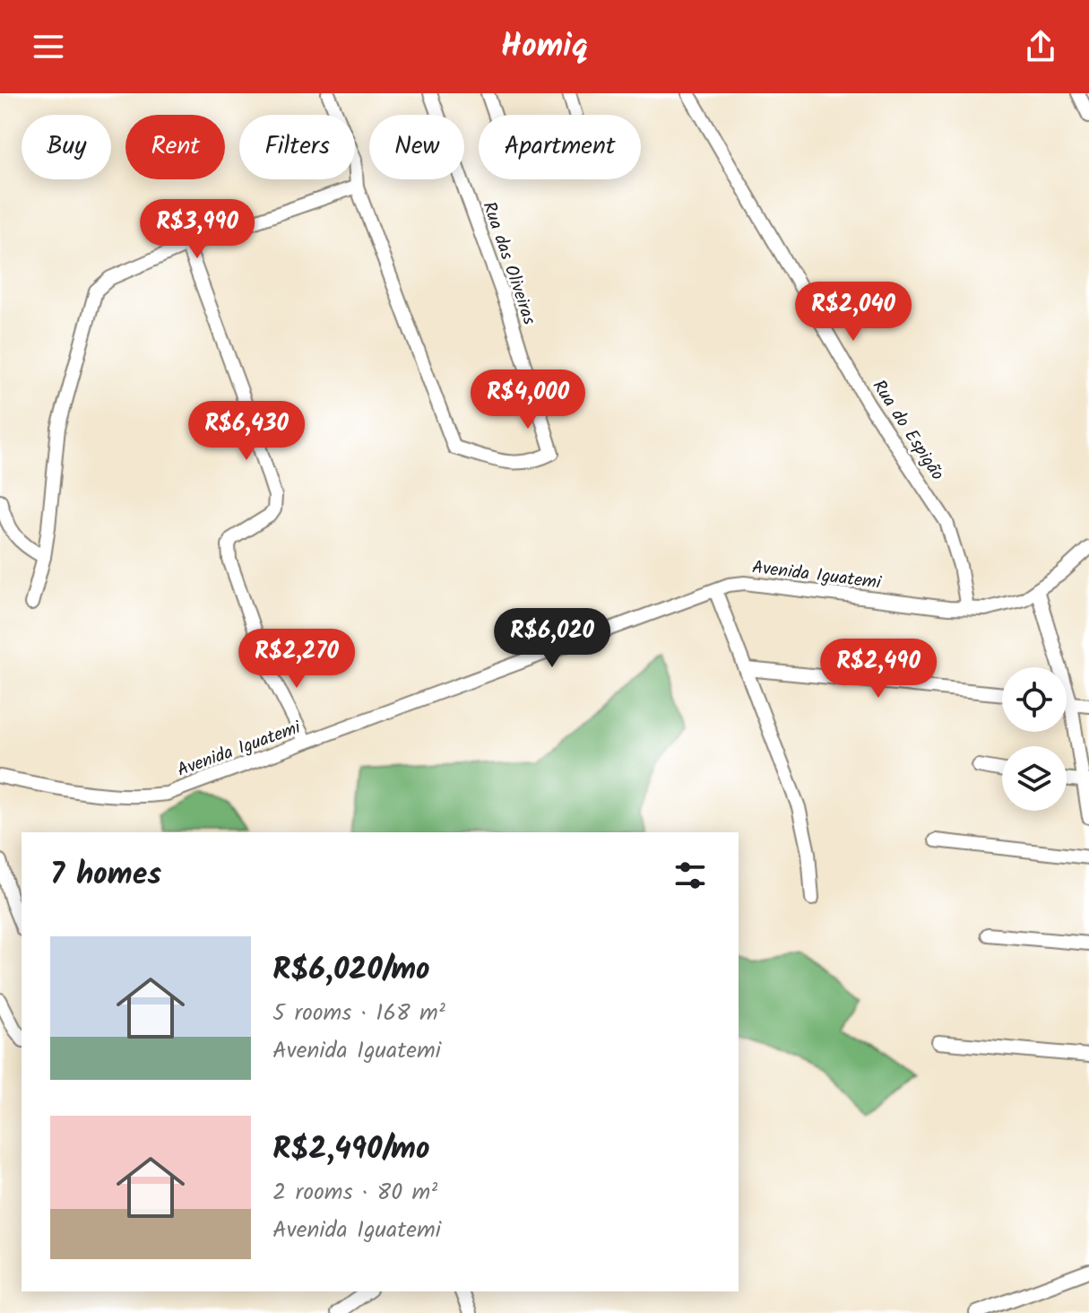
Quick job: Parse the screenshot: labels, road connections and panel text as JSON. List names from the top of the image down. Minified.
{"streets":{"street":["Rua das Oliveiras","Rua do Espigão","Avenida Iguatemi"]},"crossings":[["Rua do Espigão","Avenida Iguatemi"]],"page":{"header":"Homiq","chip":["Buy","Rent","Filters","New","Apartment"],"price":["R$3,990","R$2,040","R$4,000","R$6,430","R$6,020","R$2,270","R$2,490"],"heading":"7 homes","list":[{"name":"R$6,020/mo","note":"5 rooms · 168 m² · Avenida Iguatemi"},{"name":"R$2,490/mo","note":"2 rooms · 80 m² · Avenida Iguatemi"}]}}
